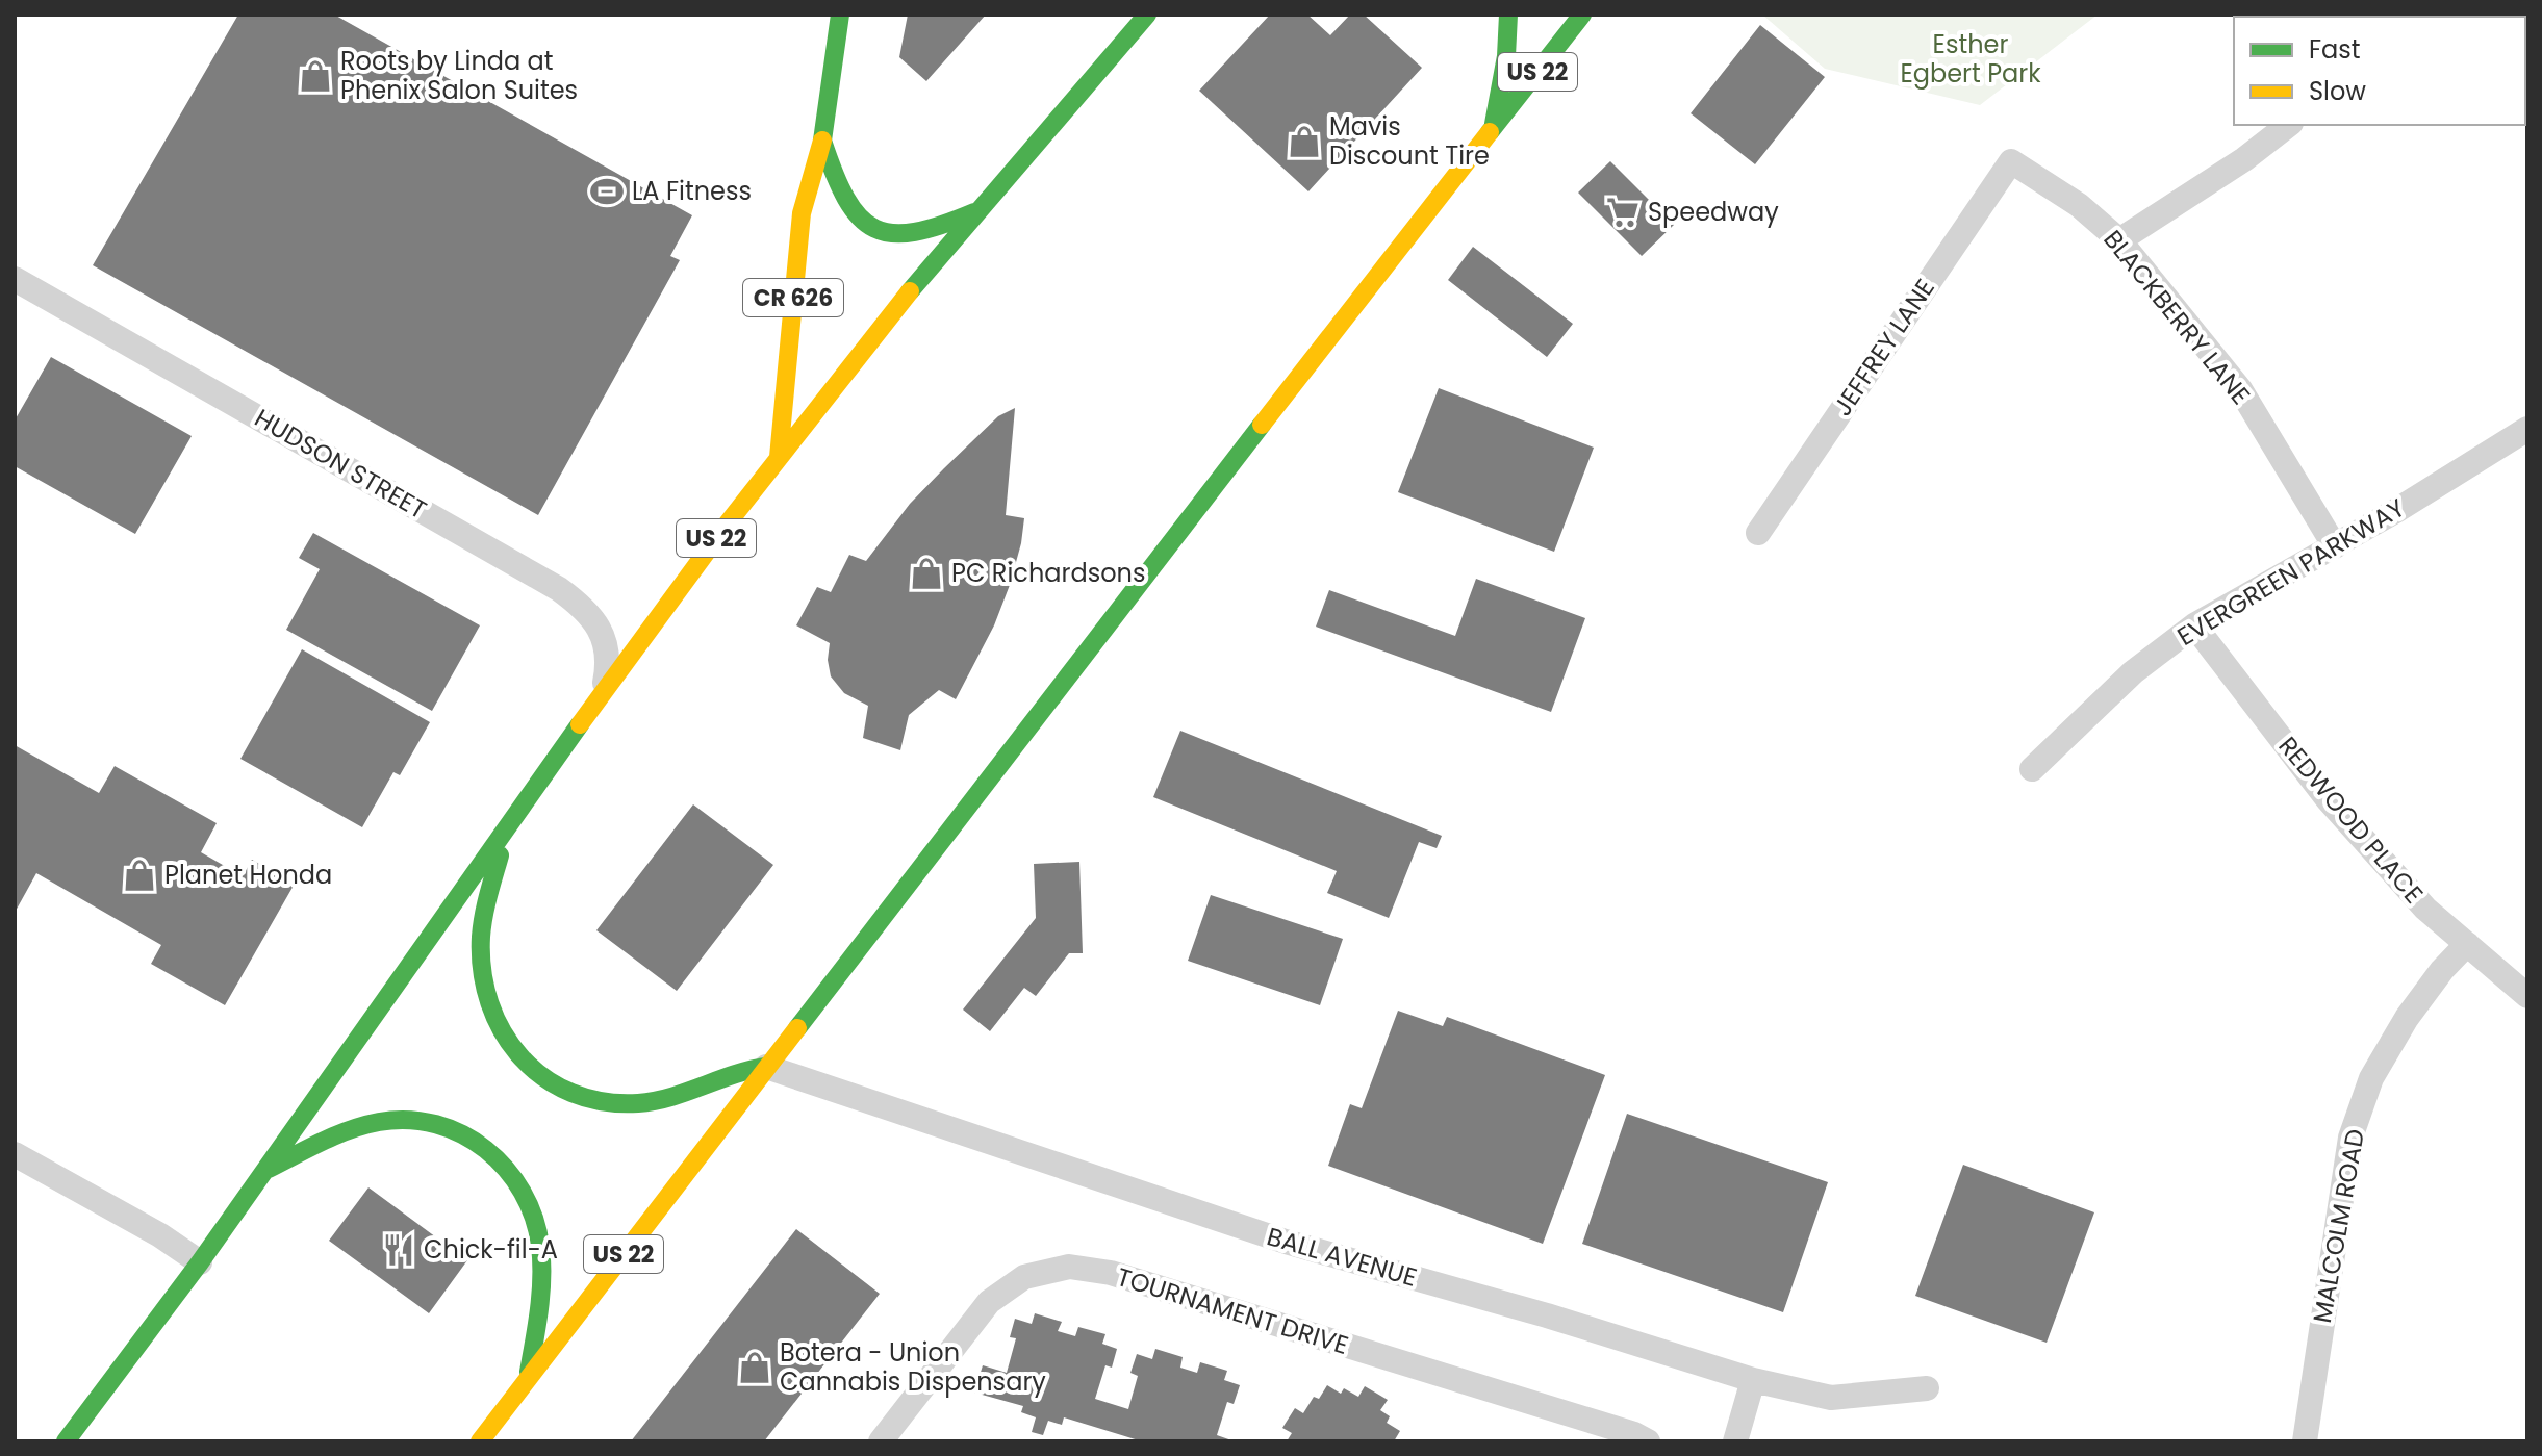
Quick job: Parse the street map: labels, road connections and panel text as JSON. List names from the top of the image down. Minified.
{"streets":{"main road":["US 22","CR 626"],"street":["BLACKBERRY LANE","JEFFREY LANE","HUDSON STREET","EVERGREEN PARKWAY","REDWOOD PLACE","MALCOLM ROAD","BALL AVENUE","TOURNAMENT DRIVE"]},"crossings":[["US 22","CR 626"],["US 22","HUDSON STREET"],["US 22","BALL AVENUE"],["BLACKBERRY LANE","JEFFREY LANE"],["BLACKBERRY LANE","EVERGREEN PARKWAY"],["EVERGREEN PARKWAY","REDWOOD PLACE"],["REDWOOD PLACE","MALCOLM ROAD"]],"parks":["Esther Egbert Park"],"places":{"shop":["Roots by Linda at Phenix Salon Suites","Mavis Discount Tire","PC Richardsons","Planet Honda","Botera - Union Cannabis Dispensary"],"sports":["LA Fitness"],"supermarket":["Speedway"],"restaurant":["Chick-fil-A"]},"legend":["Fast","Slow"]}
